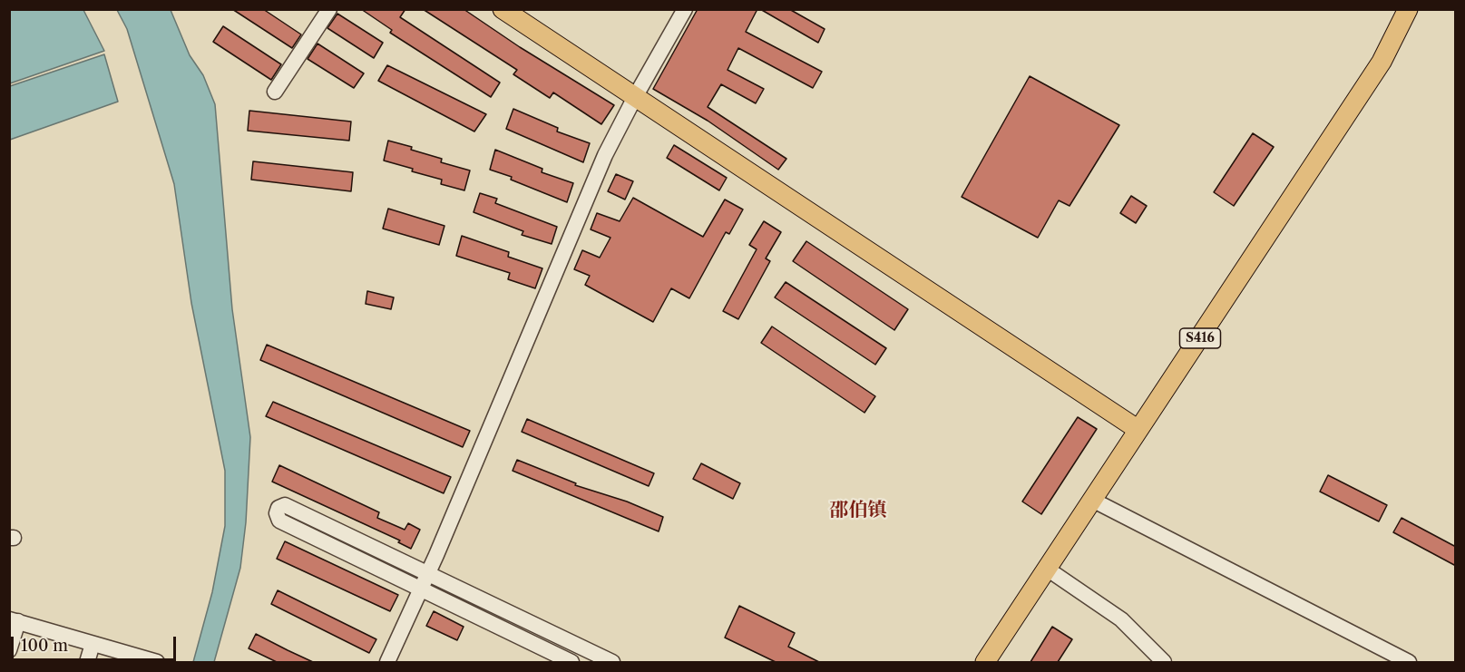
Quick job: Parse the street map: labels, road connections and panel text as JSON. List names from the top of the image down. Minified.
{"streets":{"main road":["S416"]},"districts":["邵伯镇"],"scale_bar":"100 m"}
